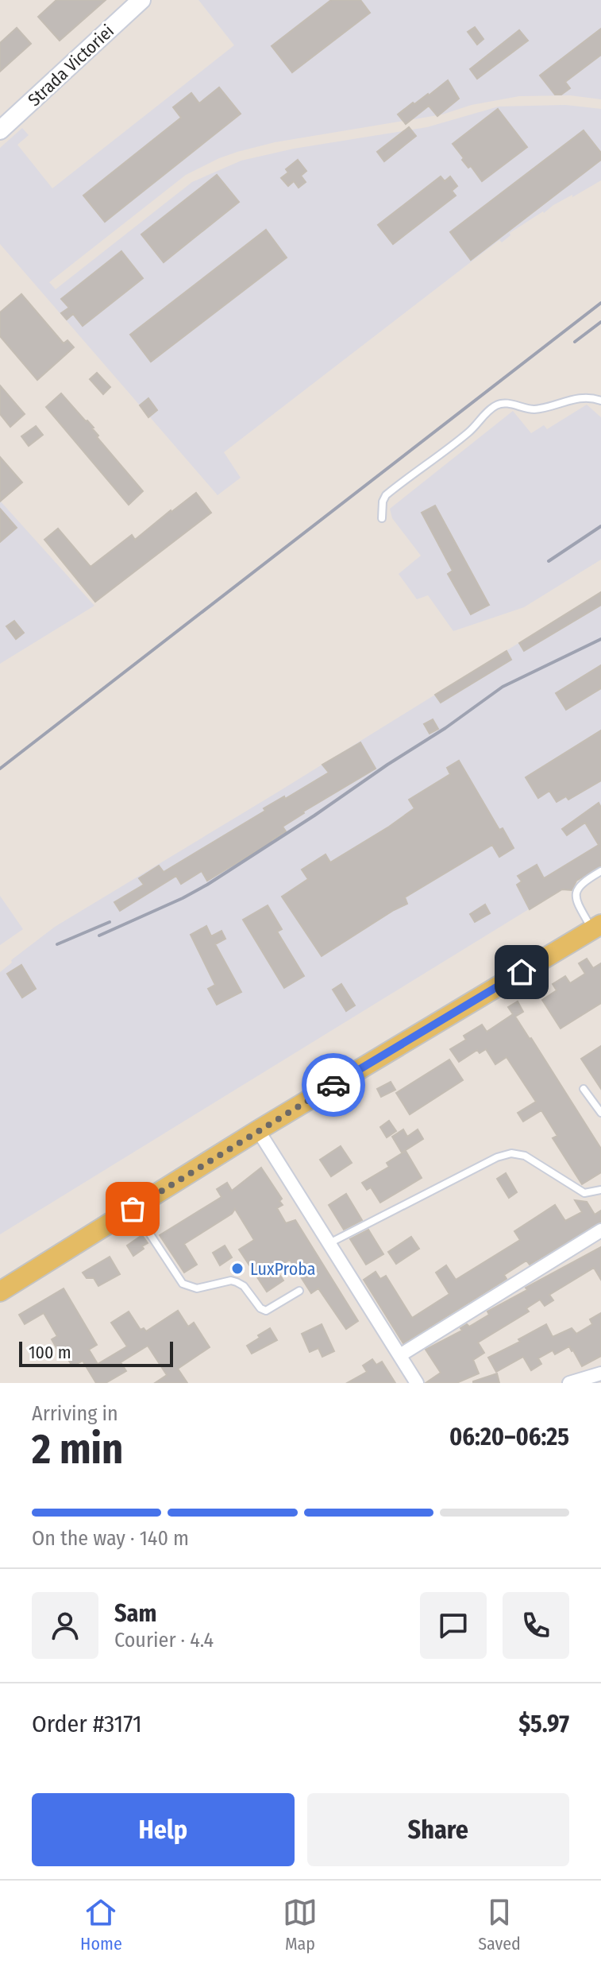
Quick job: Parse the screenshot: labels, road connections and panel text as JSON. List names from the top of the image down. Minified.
{"streets":{"street":["Strada Victoriei"]},"places":["LuxProba"],"scale_bar":"100 m","page":{"scale":"100 m","heading":["2 min","Arriving in","06:20–06:25"],"panel":["Sam","Courier · 4.4","Order #3171","$5.97"],"bar":"On the way · 140 m","buttons":["Help","Share"],"tabs":["Home","Map","Saved"]}}
